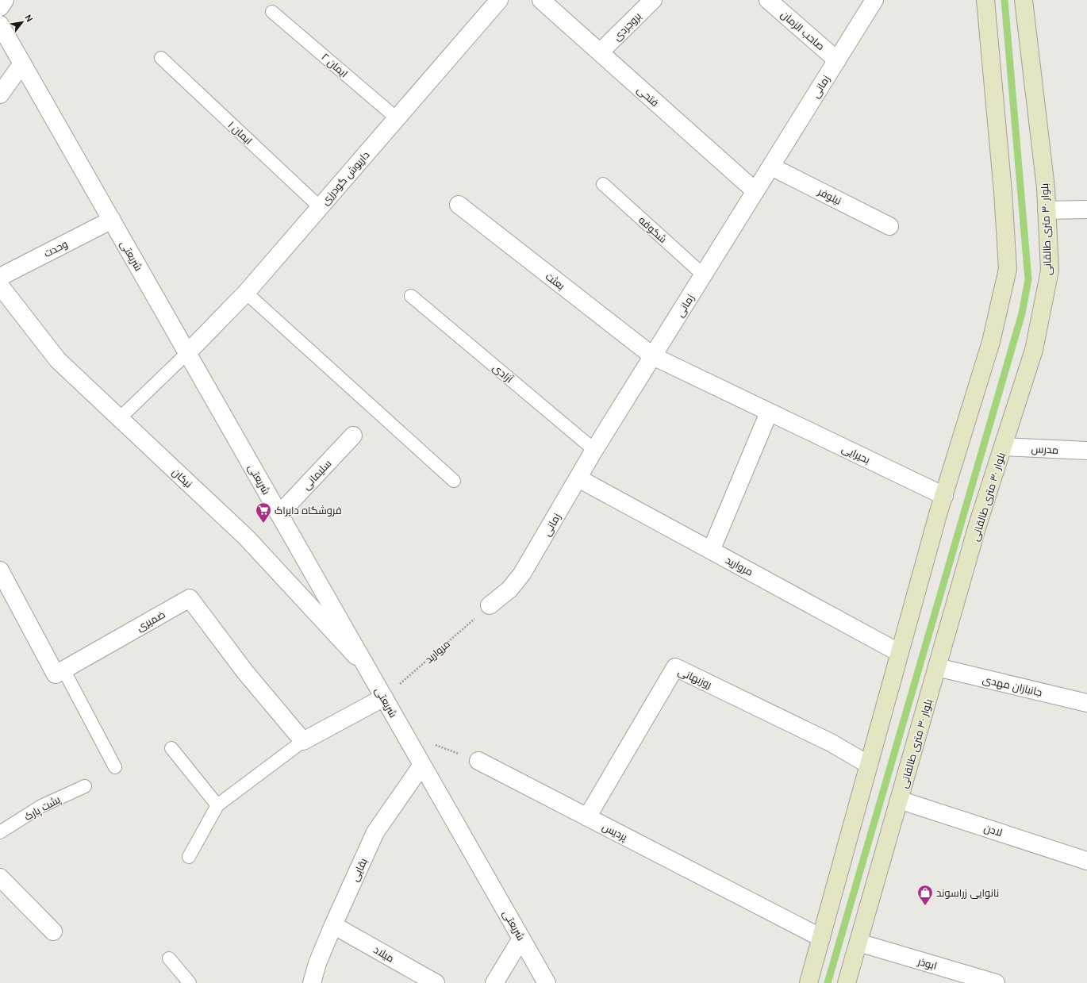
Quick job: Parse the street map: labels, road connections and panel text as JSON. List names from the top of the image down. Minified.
{"streets":{"main road":["بلوار ۳۰ متری طالقانی"],"street":["بروجردی","صاحب الزمان","زمانی","فتحی","داریوش گودرزی","نیلوفر","وحدت","شریعتی","بعثت","مدرس","بحیرایی","سلیمانی","نیکان","مروارید","ضمیری","روزبهانی","جانبازان مهدی","لادن","پردیس","بقایی","میلاد","ابوذر"],"lane":["ایمان ۲","ایمان ۱","شکوفه","آزادی","پشت پارک"]},"crossings":[["بروجردی","فتحی"],["صاحب الزمان","زمانی"],["ایمان ۲","داریوش گودرزی"],["زمانی","فتحی"],["زمانی","نیلوفر"],["زمانی","شکوفه"],["زمانی","بعثت"],["زمانی","آزادی"],["زمانی","بحیرایی"],["زمانی","مروارید"],["ایمان ۱","داریوش گودرزی"],["داریوش گودرزی","شریعتی"],["بلوار ۳۰ متری طالقانی","مدرس"],["بلوار ۳۰ متری طالقانی","جانبازان مهدی"],["بلوار ۳۰ متری طالقانی","لادن"],["بلوار ۳۰ متری طالقانی","ابوذر"],["وحدت","شریعتی"],["وحدت","نیکان"],["شریعتی","سلیمانی"],["شریعتی","نیکان"],["شریعتی","مروارید"],["شریعتی","بقایی"],["بعثت","بحیرایی"],["روزبهانی","پردیس"],["بقایی","میلاد"]],"places":{"supermarket":["فروشگاه دایراک"],"shop":["نانوایی زراسوند"]},"north":"top right"}
